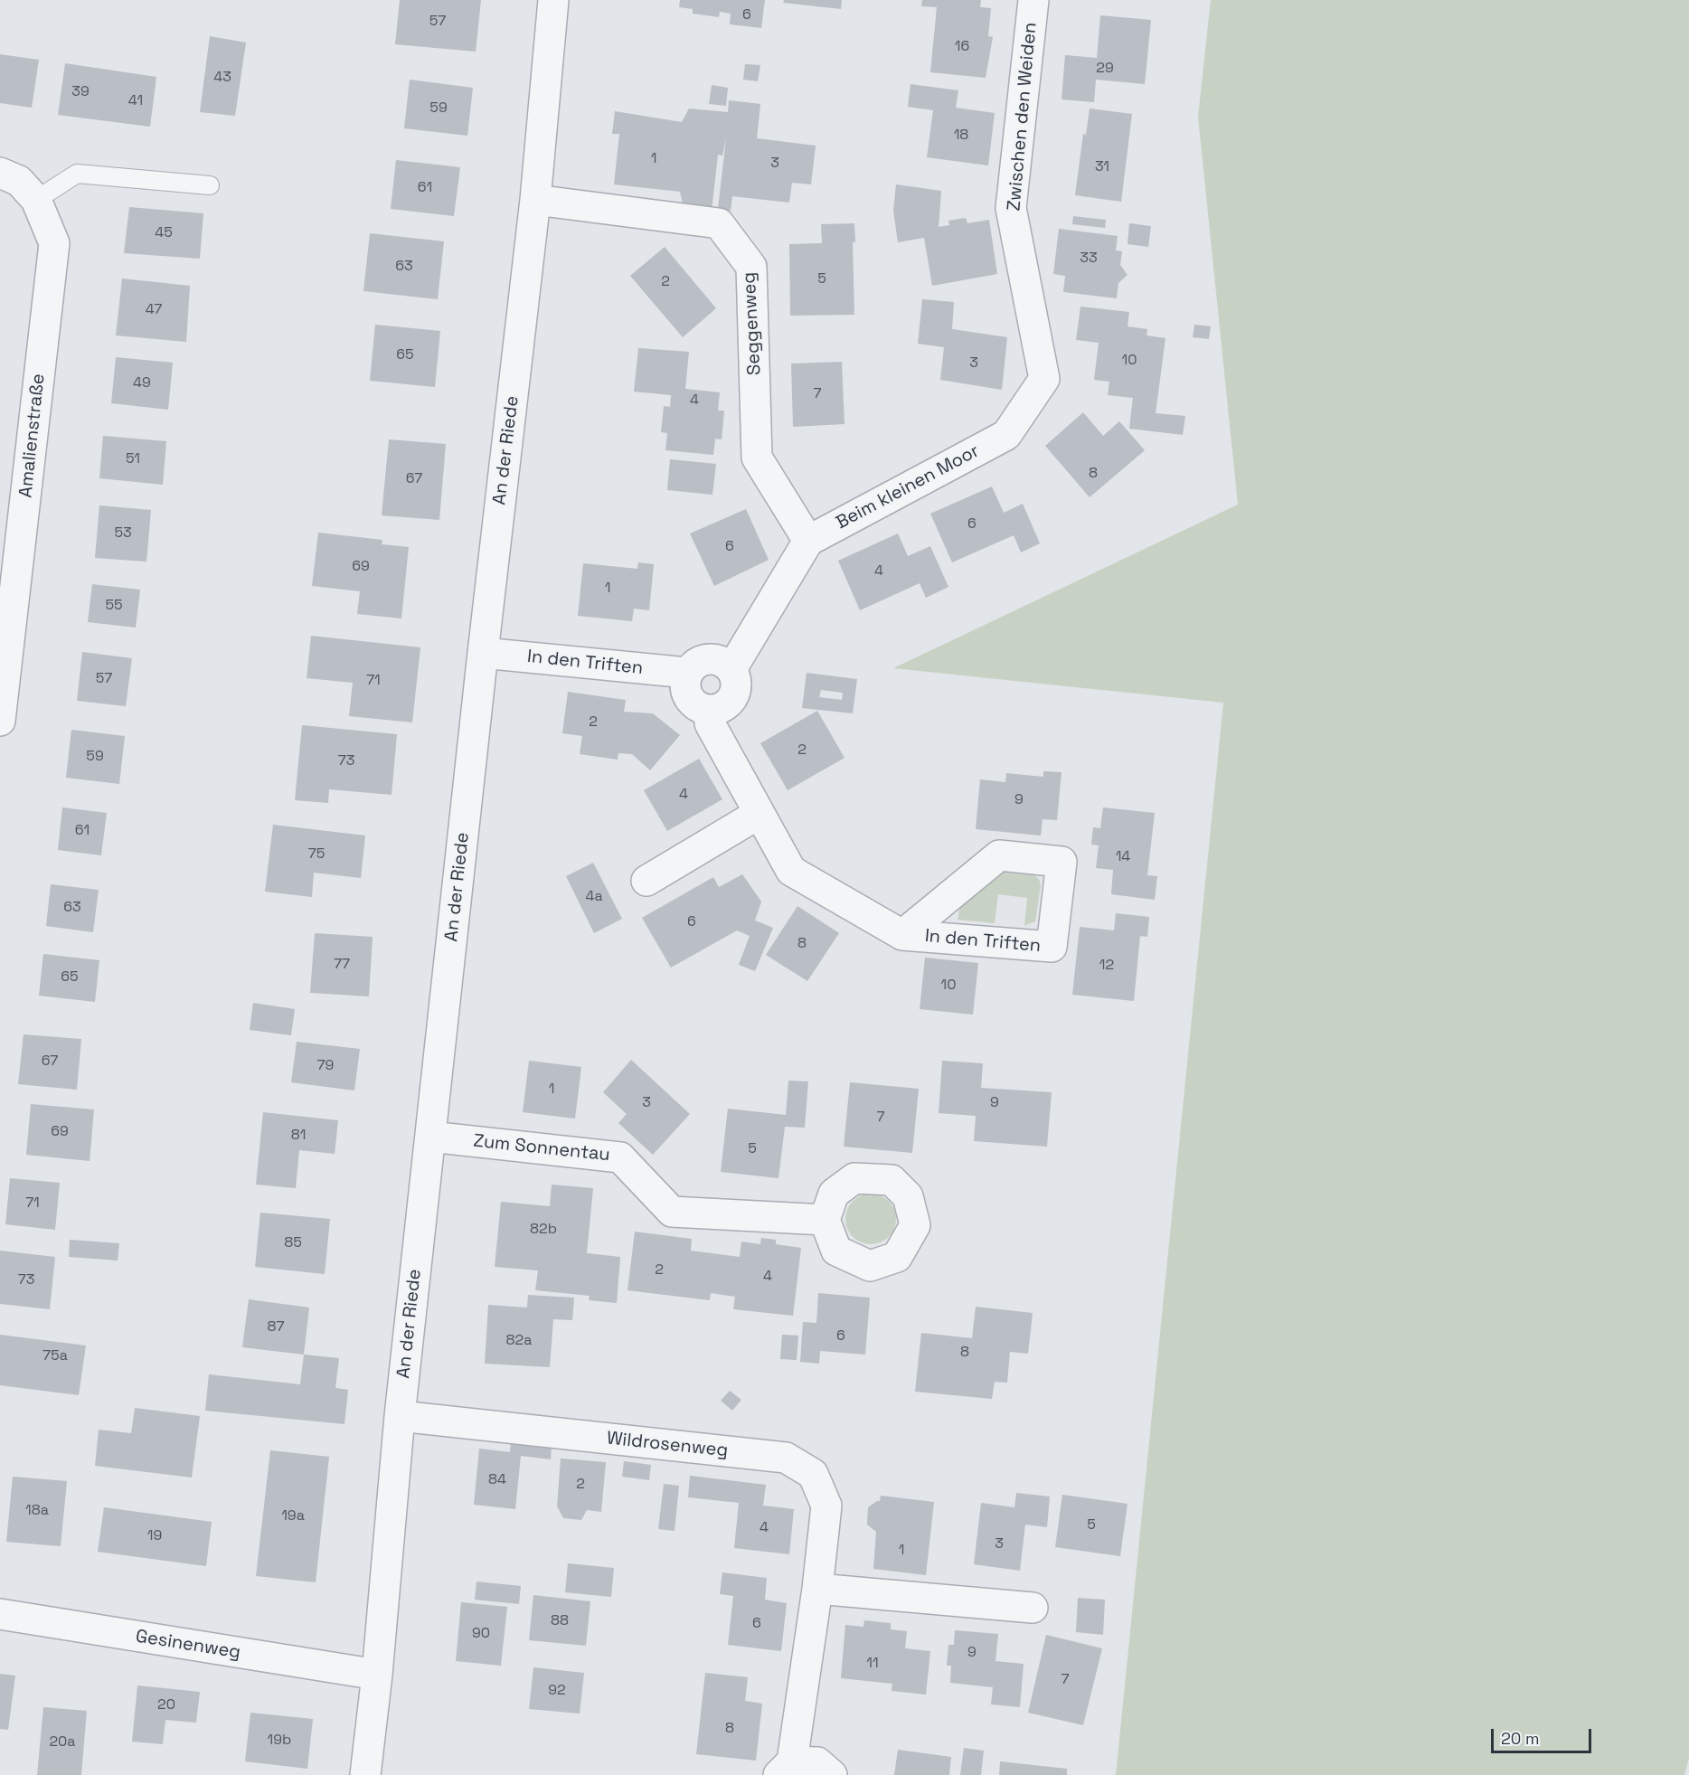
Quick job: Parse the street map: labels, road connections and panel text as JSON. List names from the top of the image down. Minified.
{"streets":{"street":["Zwischen den Weiden","Seggenweg","Amalienstraße","An der Riede","Beim kleinen Moor","In den Triften","Zum Sonnentau","Wildrosenweg","Gesinenweg"]},"crossings":[["Zwischen den Weiden","Beim kleinen Moor"],["Seggenweg","An der Riede"],["Seggenweg","Beim kleinen Moor"],["An der Riede","In den Triften"],["An der Riede","Zum Sonnentau"],["An der Riede","Wildrosenweg"],["An der Riede","Gesinenweg"]],"house_numbers":["6","57","16","29","43","39","41","59","18","1","3","31","61","45","33","63","5","2","47","65","10","3","49","7","4","51","8","67","6","53","6","69","4","1","55","57","71","2","2","59","73","4","9","61","75","14","4a","63","6","8","77","12","65","10","67","79","1","3","9","7","69","81","5","71","82b","85","2","4","73","87","6","82a","8","75a","84","2","18a","19a","5","4","19","3","1","88","6","90","9","11","7","92","20","8","19b","20a"],"scale_bar":"20 m"}
